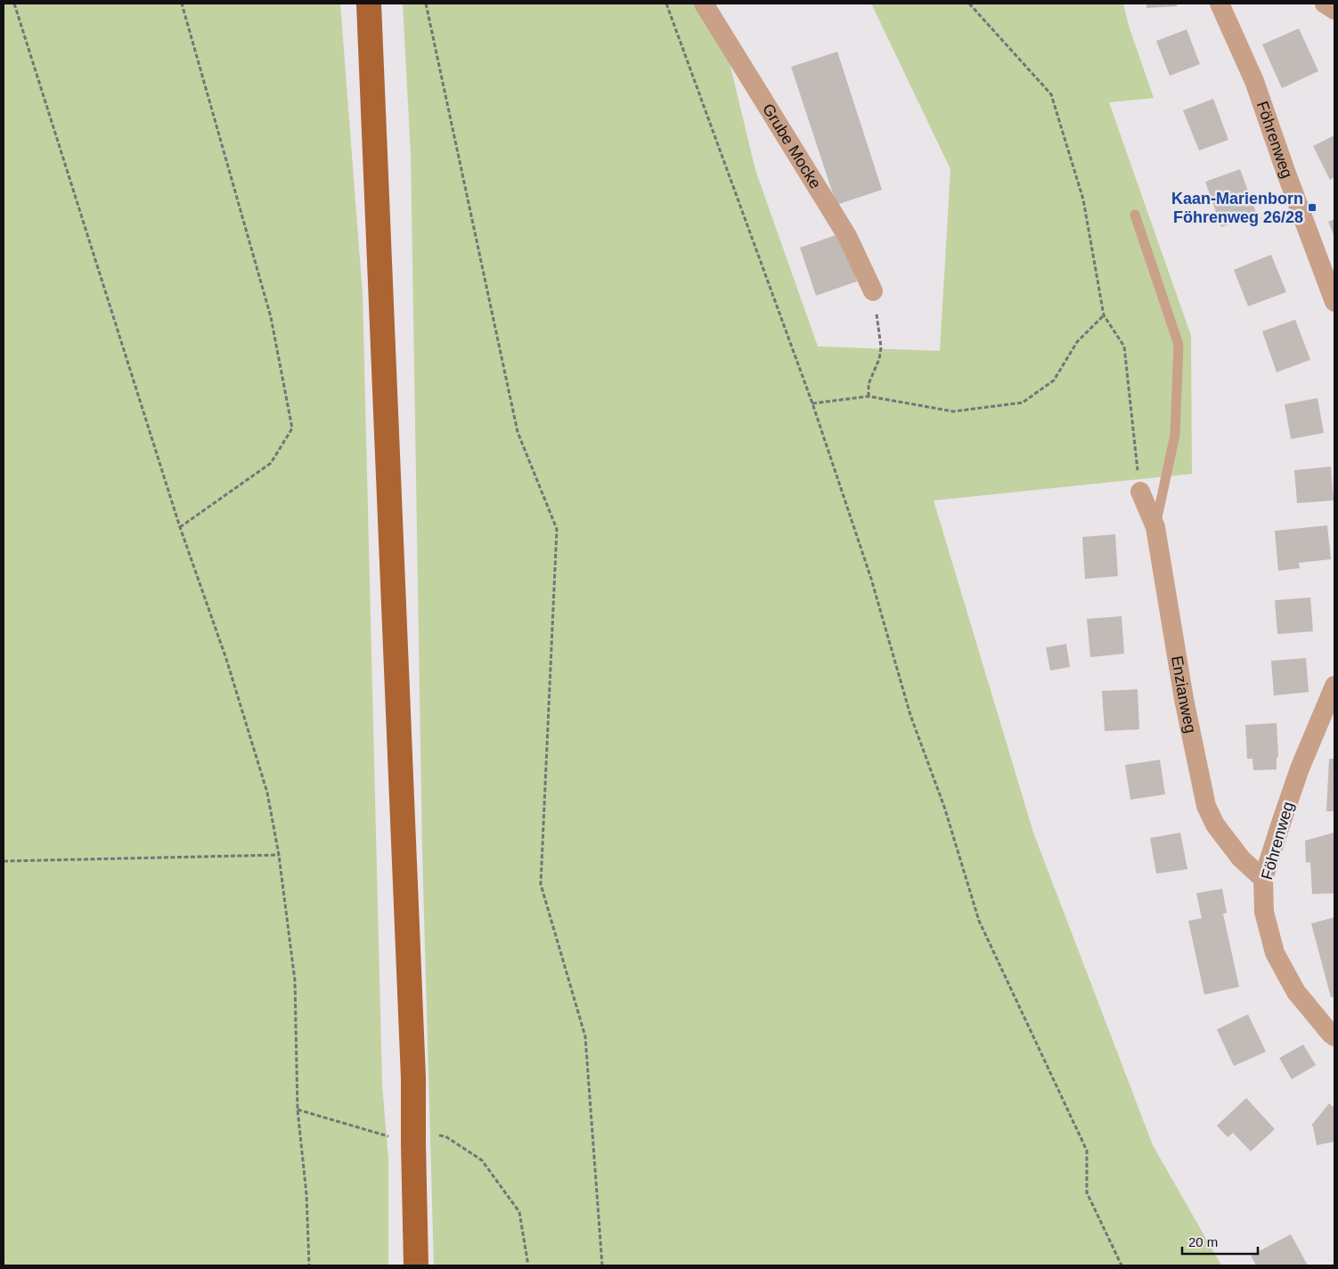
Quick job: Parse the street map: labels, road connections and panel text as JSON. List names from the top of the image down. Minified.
{"streets":{"street":["Föhrenweg","Grube Mocke","Enzianweg"]},"crossings":[["Föhrenweg","Enzianweg"]],"places":{"transit":["Kaan-Marienborn Föhrenweg 26/28"]},"scale_bar":"20 m"}
